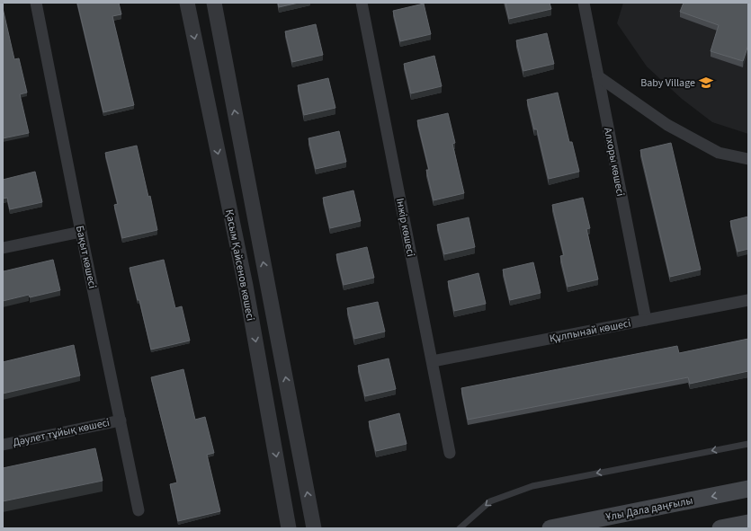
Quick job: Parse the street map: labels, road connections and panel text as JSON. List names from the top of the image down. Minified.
{"streets":{"main road":["Ұлы Дала даңғылы"],"street":["Алхоры көшесі","Інжір көшесі","Бақыт көшесі","Қасым Қайсенов көшесі","Құлпынай көшесі","Дәулет тұйық көшесі"]},"crossings":[["Алхоры көшесі","Құлпынай көшесі"],["Інжір көшесі","Құлпынай көшесі"],["Бақыт көшесі","Дәулет тұйық көшесі"]],"one_way":["Ұлы Дала даңғылы"],"places":{"school or university":["Baby Village"]}}
